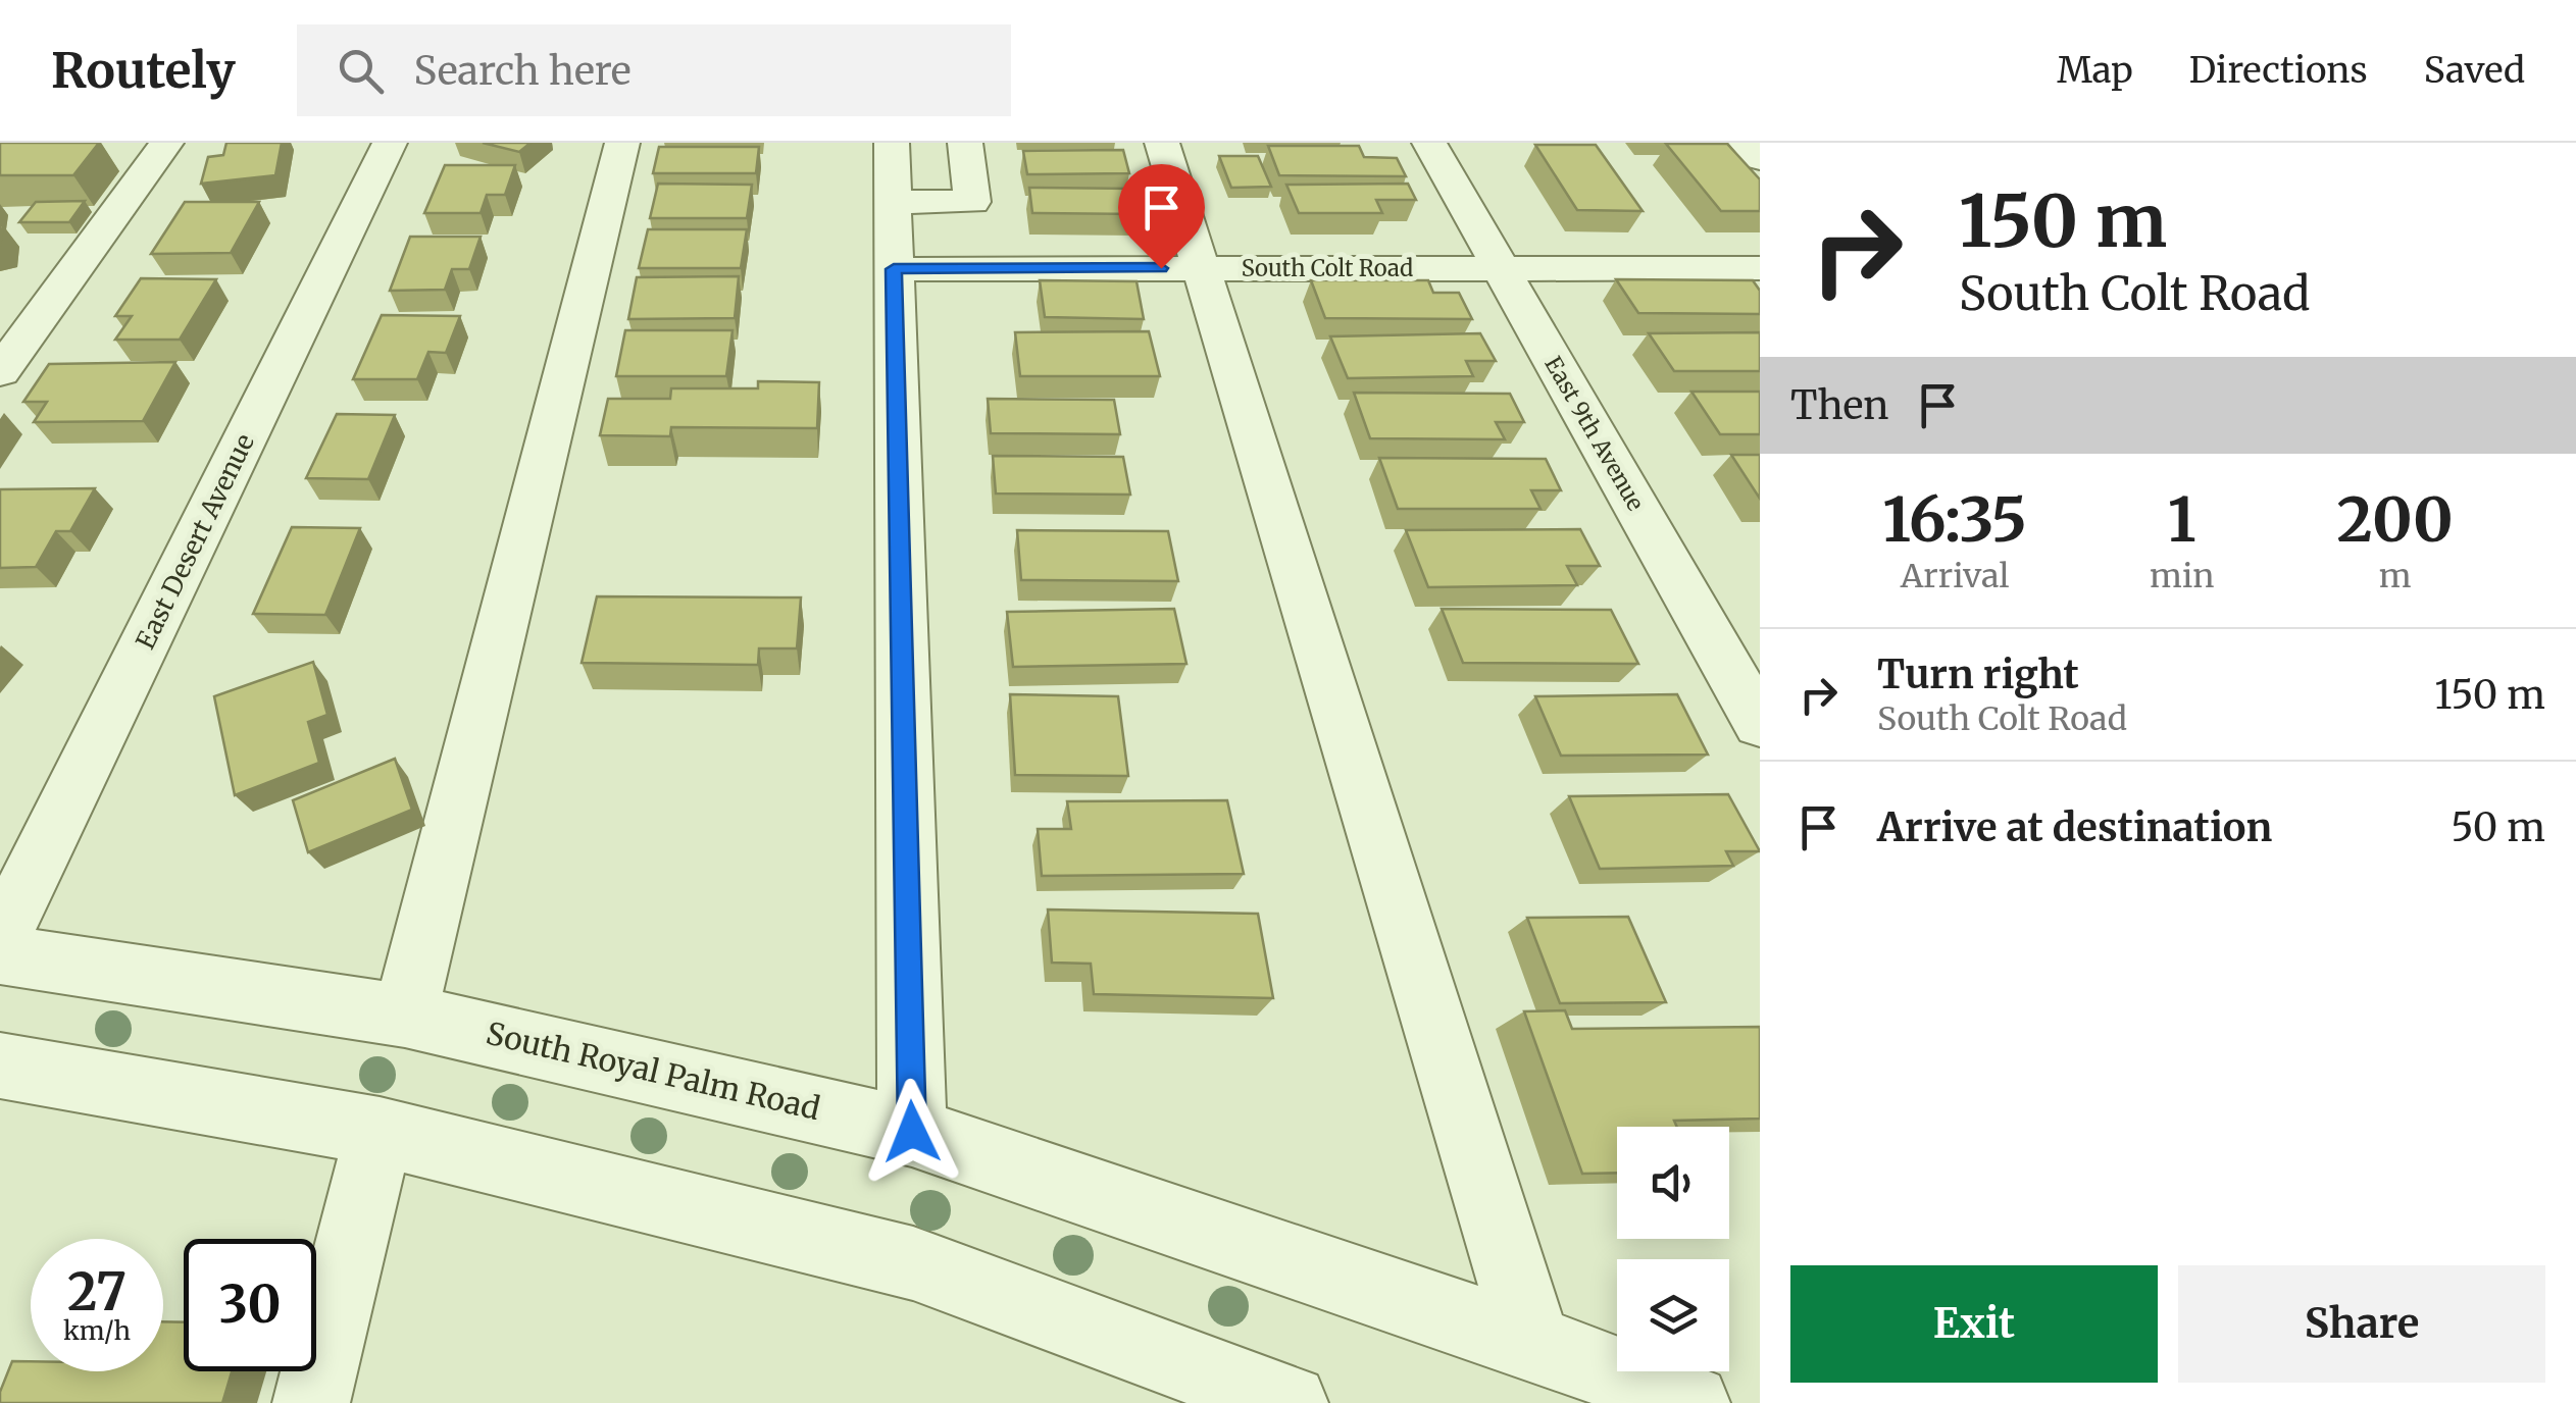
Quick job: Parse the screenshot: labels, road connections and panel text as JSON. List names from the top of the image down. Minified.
{"streets":{"street":["South Colt Road","East 9th Avenue","East Desert Avenue","South Royal Palm Road"]},"crossings":[["South Colt Road","East 9th Avenue"]],"page":{"header":"Routely","search":"Search here","nav":["Map","Directions","Saved"],"turn":["150 m","South Colt Road"],"then":"Then","eta":["16:35","Arrival","1","min","200","m"],"list":[{"name":"Turn right","note":"South Colt Road","value":"150 m"},{"name":"Arrive at destination","value":"50 m"}],"speed":"27 km/h","limit":"30","buttons":["Exit","Share"]}}
